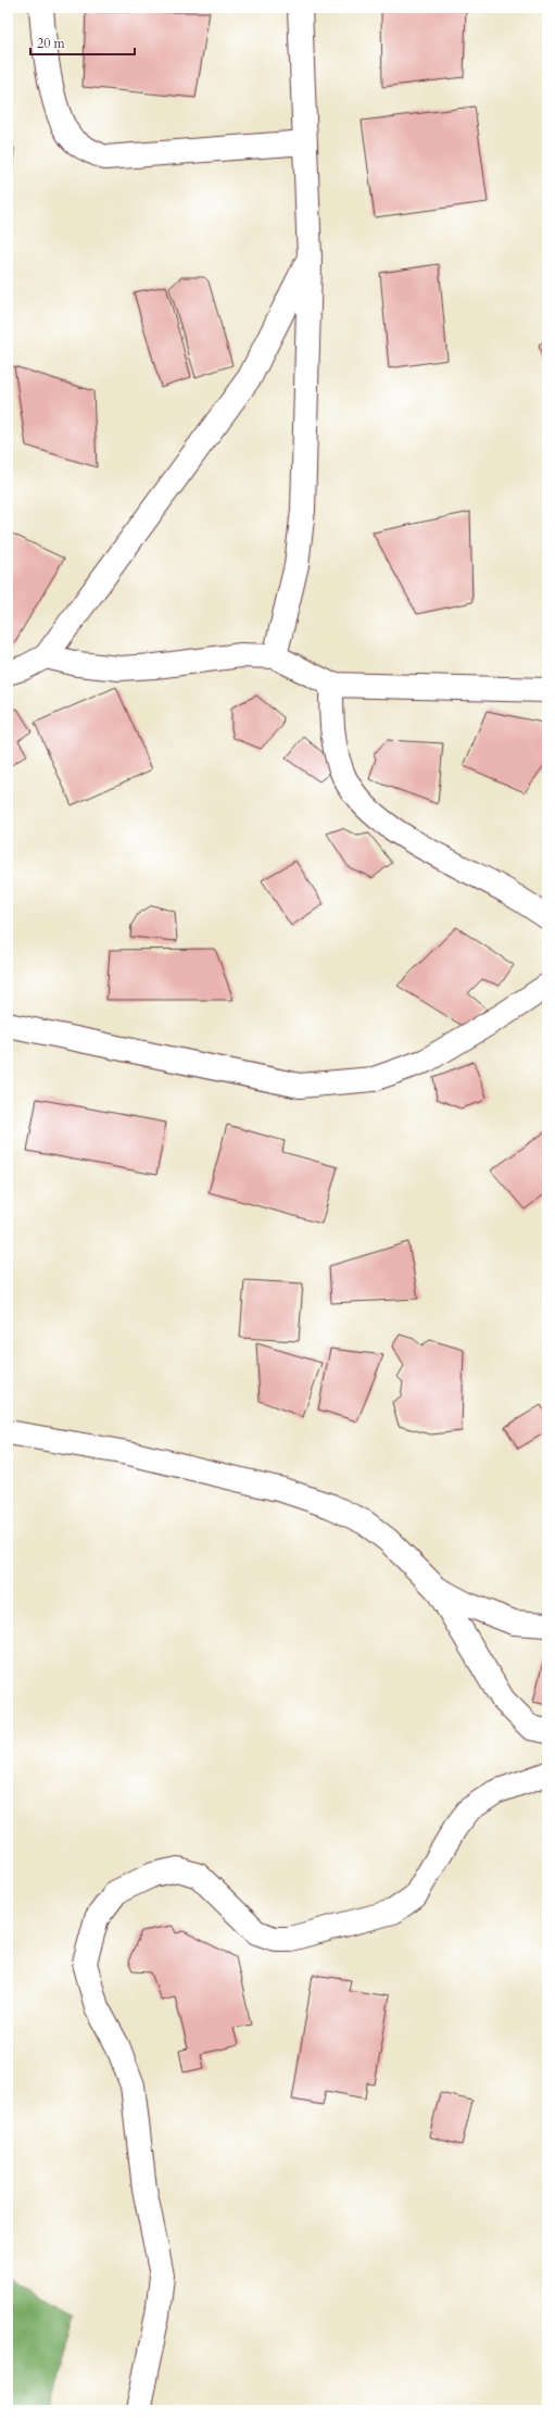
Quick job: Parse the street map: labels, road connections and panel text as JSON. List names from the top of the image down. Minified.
{"scale_bar":"20 m"}
